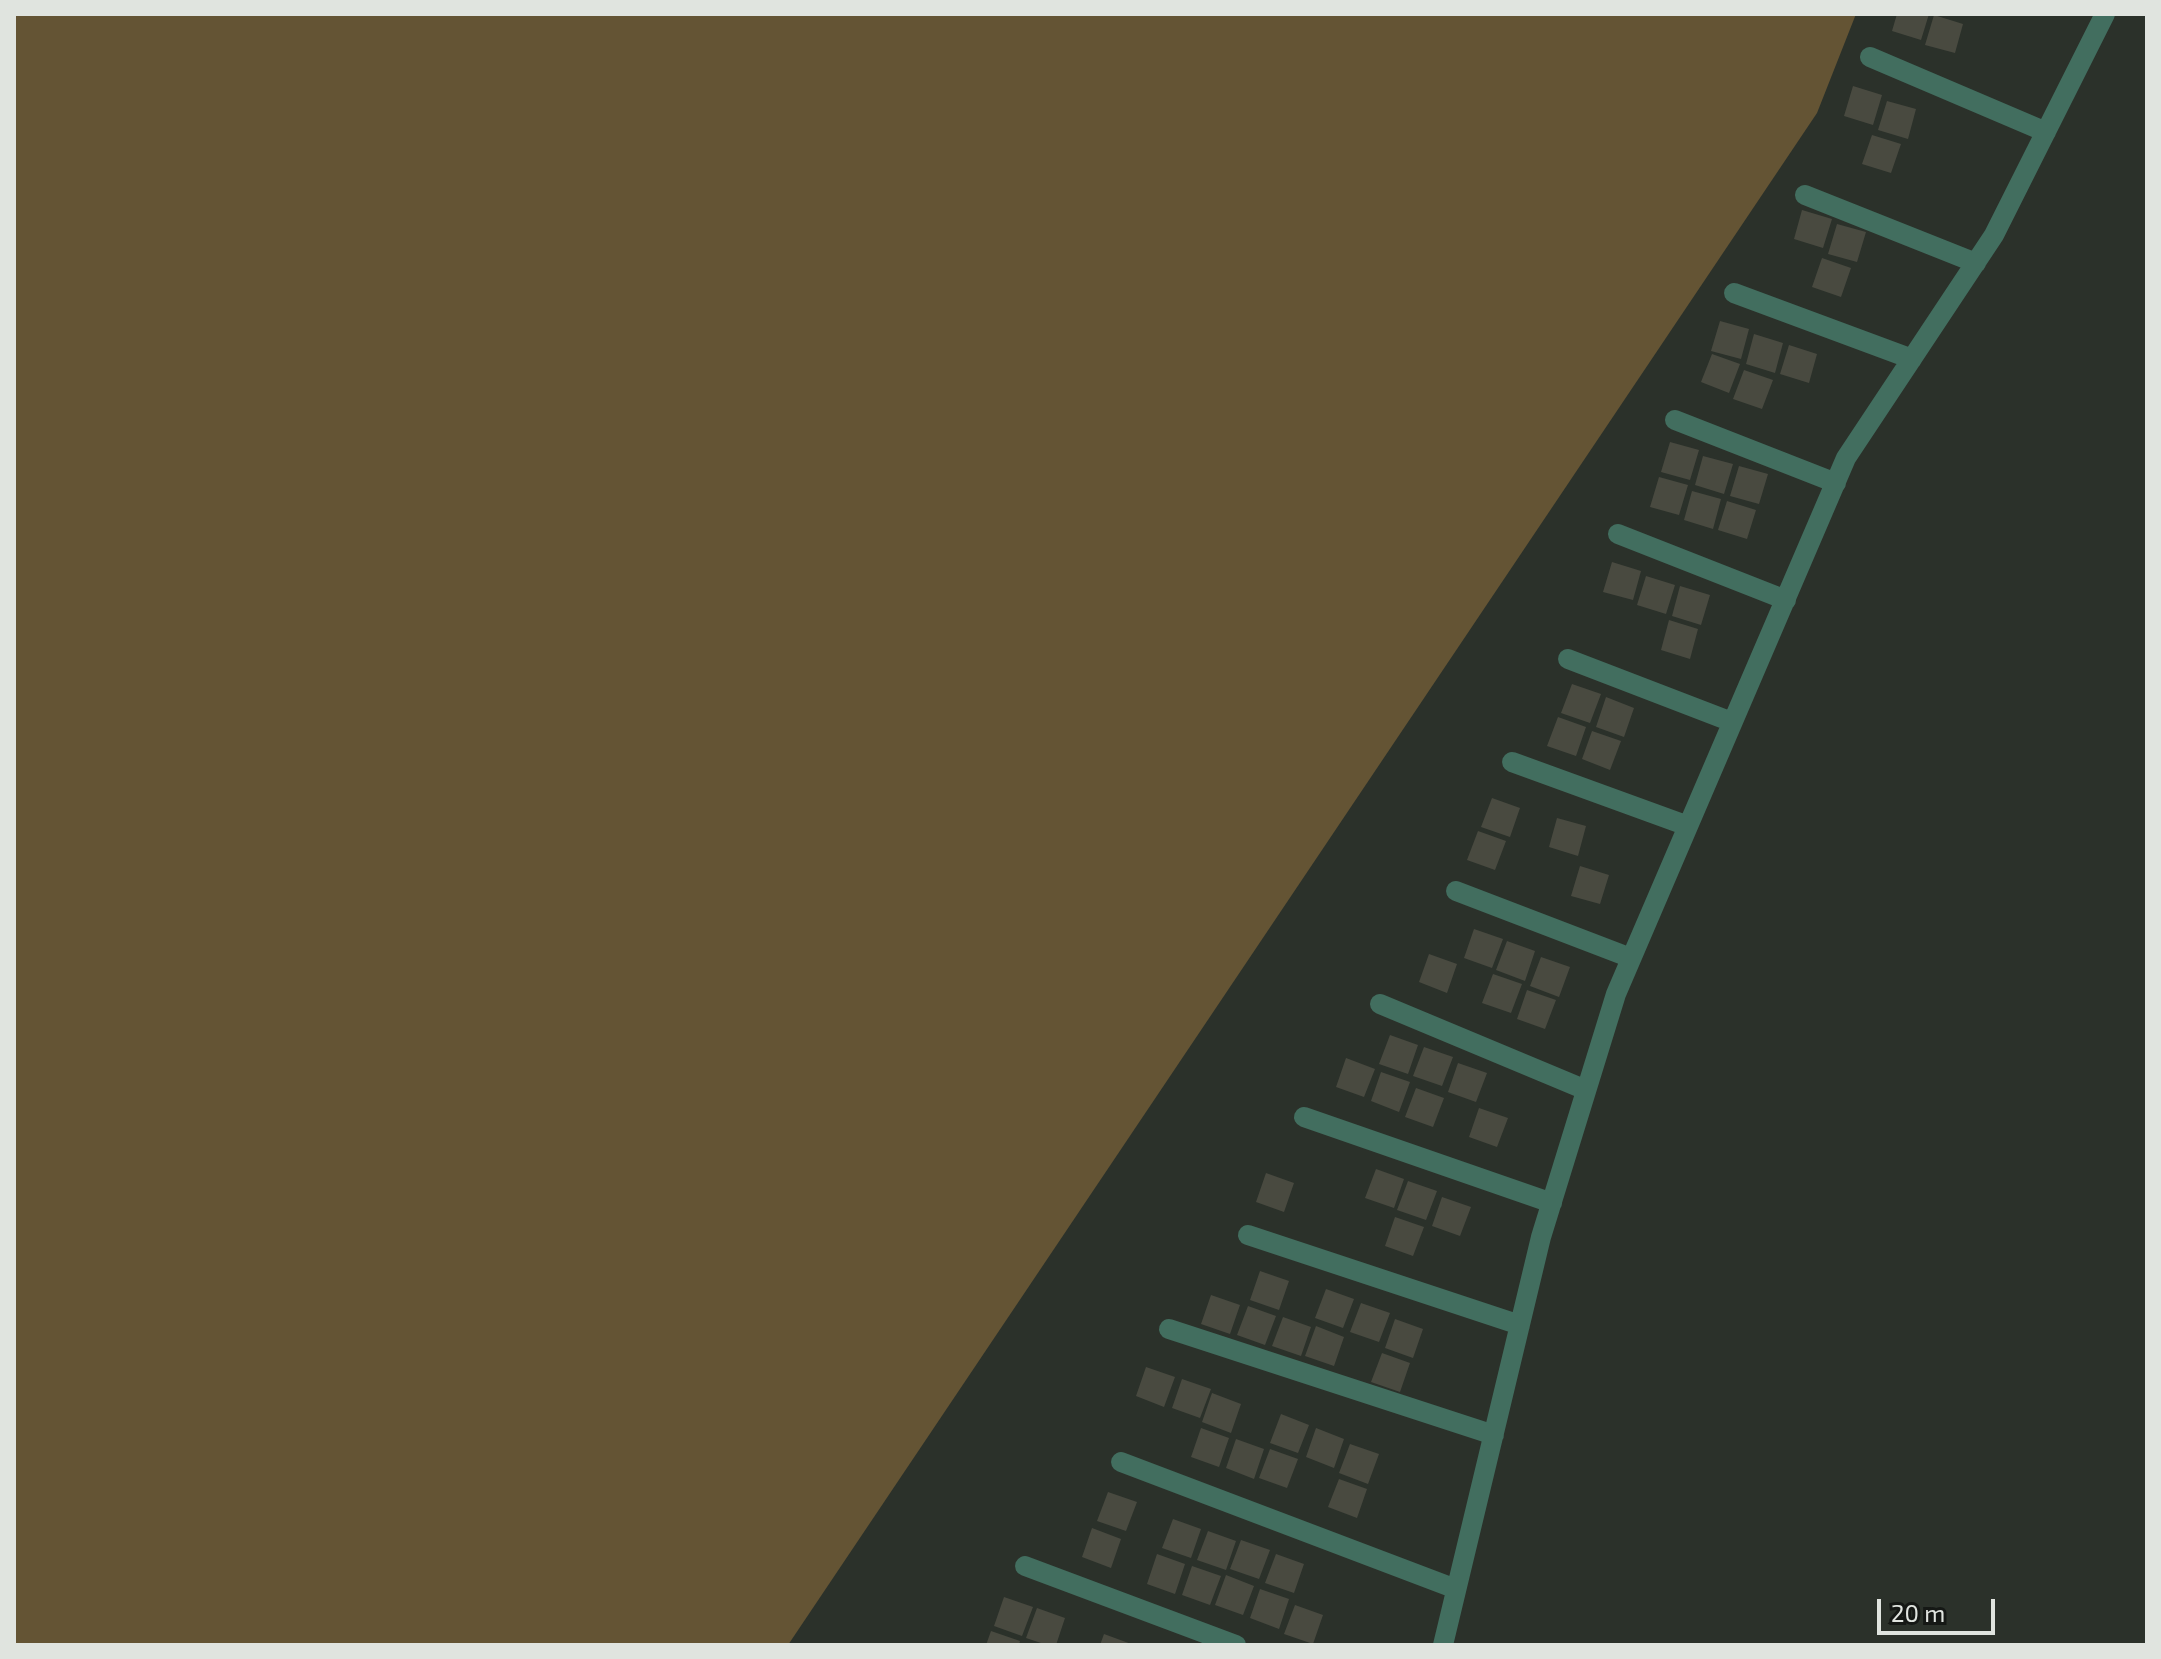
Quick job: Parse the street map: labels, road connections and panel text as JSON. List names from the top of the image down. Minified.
{"scale_bar":"20 m"}
